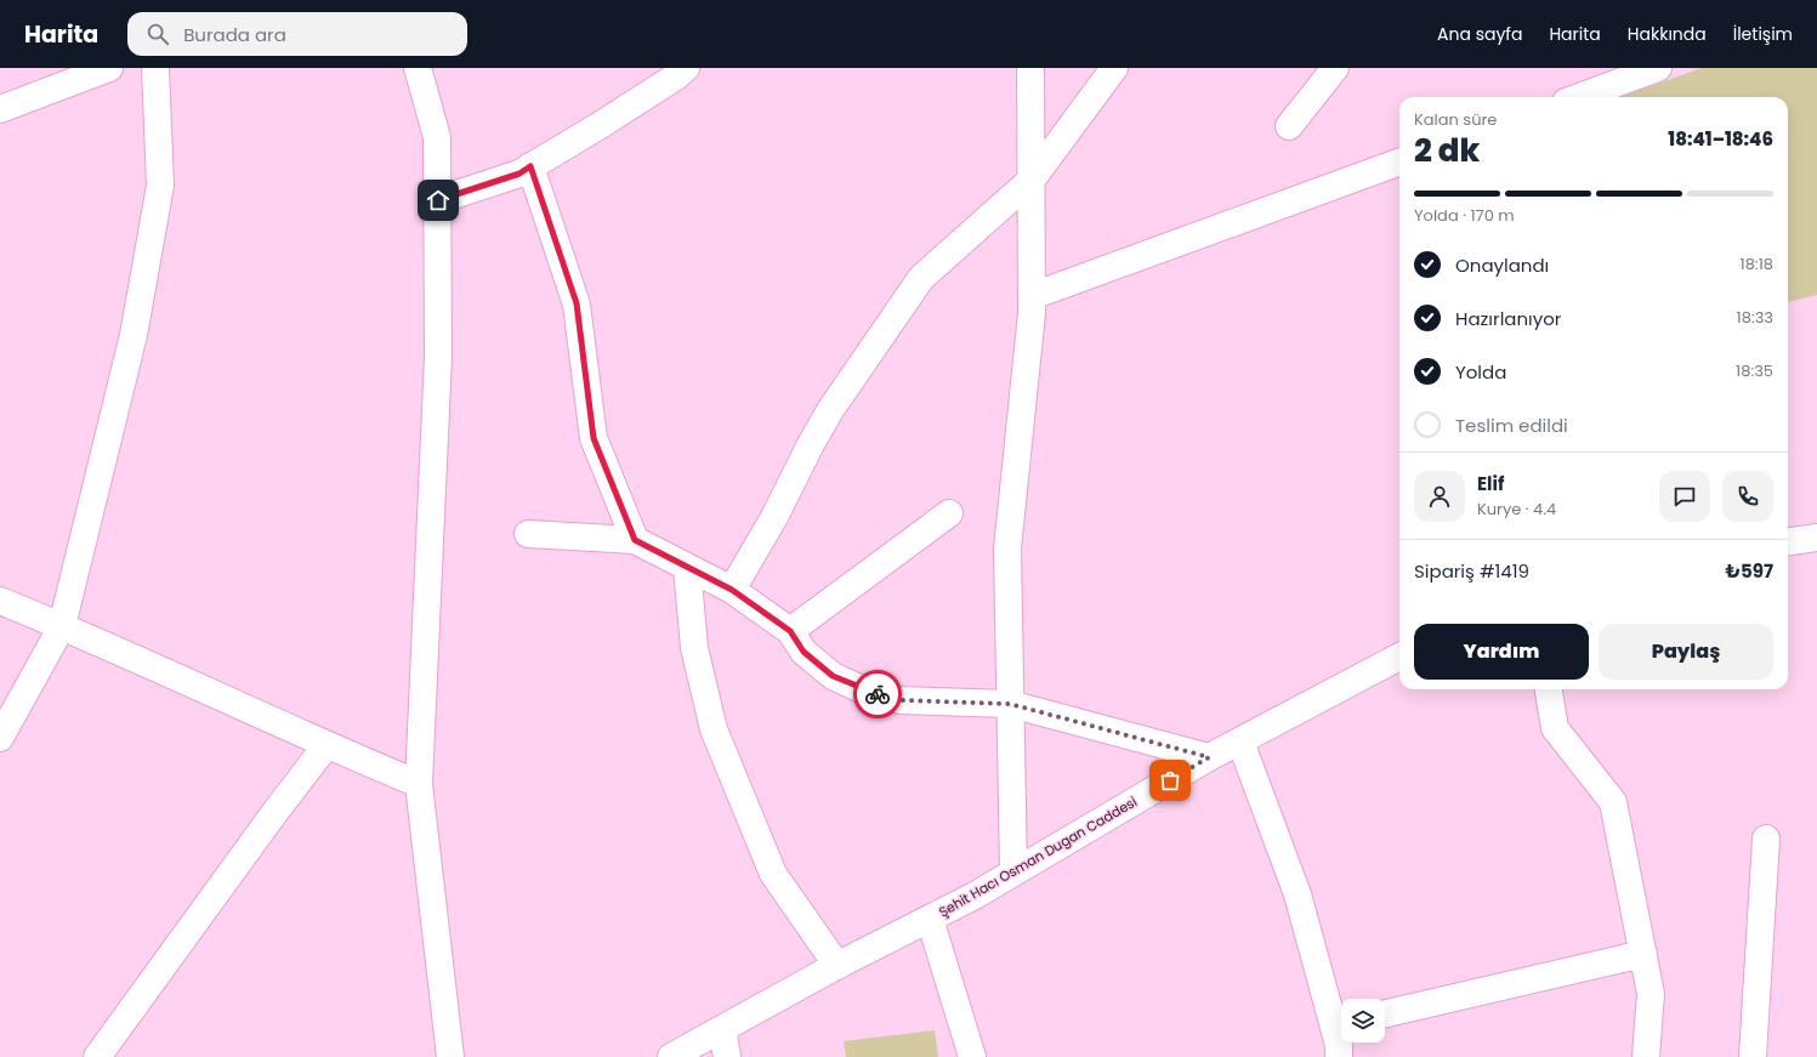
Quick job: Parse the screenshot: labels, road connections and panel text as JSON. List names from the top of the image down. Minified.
{"streets":{"street":["Şehit Hacı Osman Dugan Caddesi"]},"page":{"header":"Harita","search":"Burada ara","nav":["Ana sayfa","Harita","Hakkında","İletişim"],"heading":["2 dk","Kalan süre","18:41–18:46"],"panel":["Elif","Kurye · 4.4","Sipariş #1419","₺597"],"bar":"Yolda · 170 m","list":[["Onaylandı","18:18"],["Hazırlanıyor","18:33"],["Yolda","18:35"],"Teslim edildi"],"buttons":["Yardım","Paylaş"]}}
